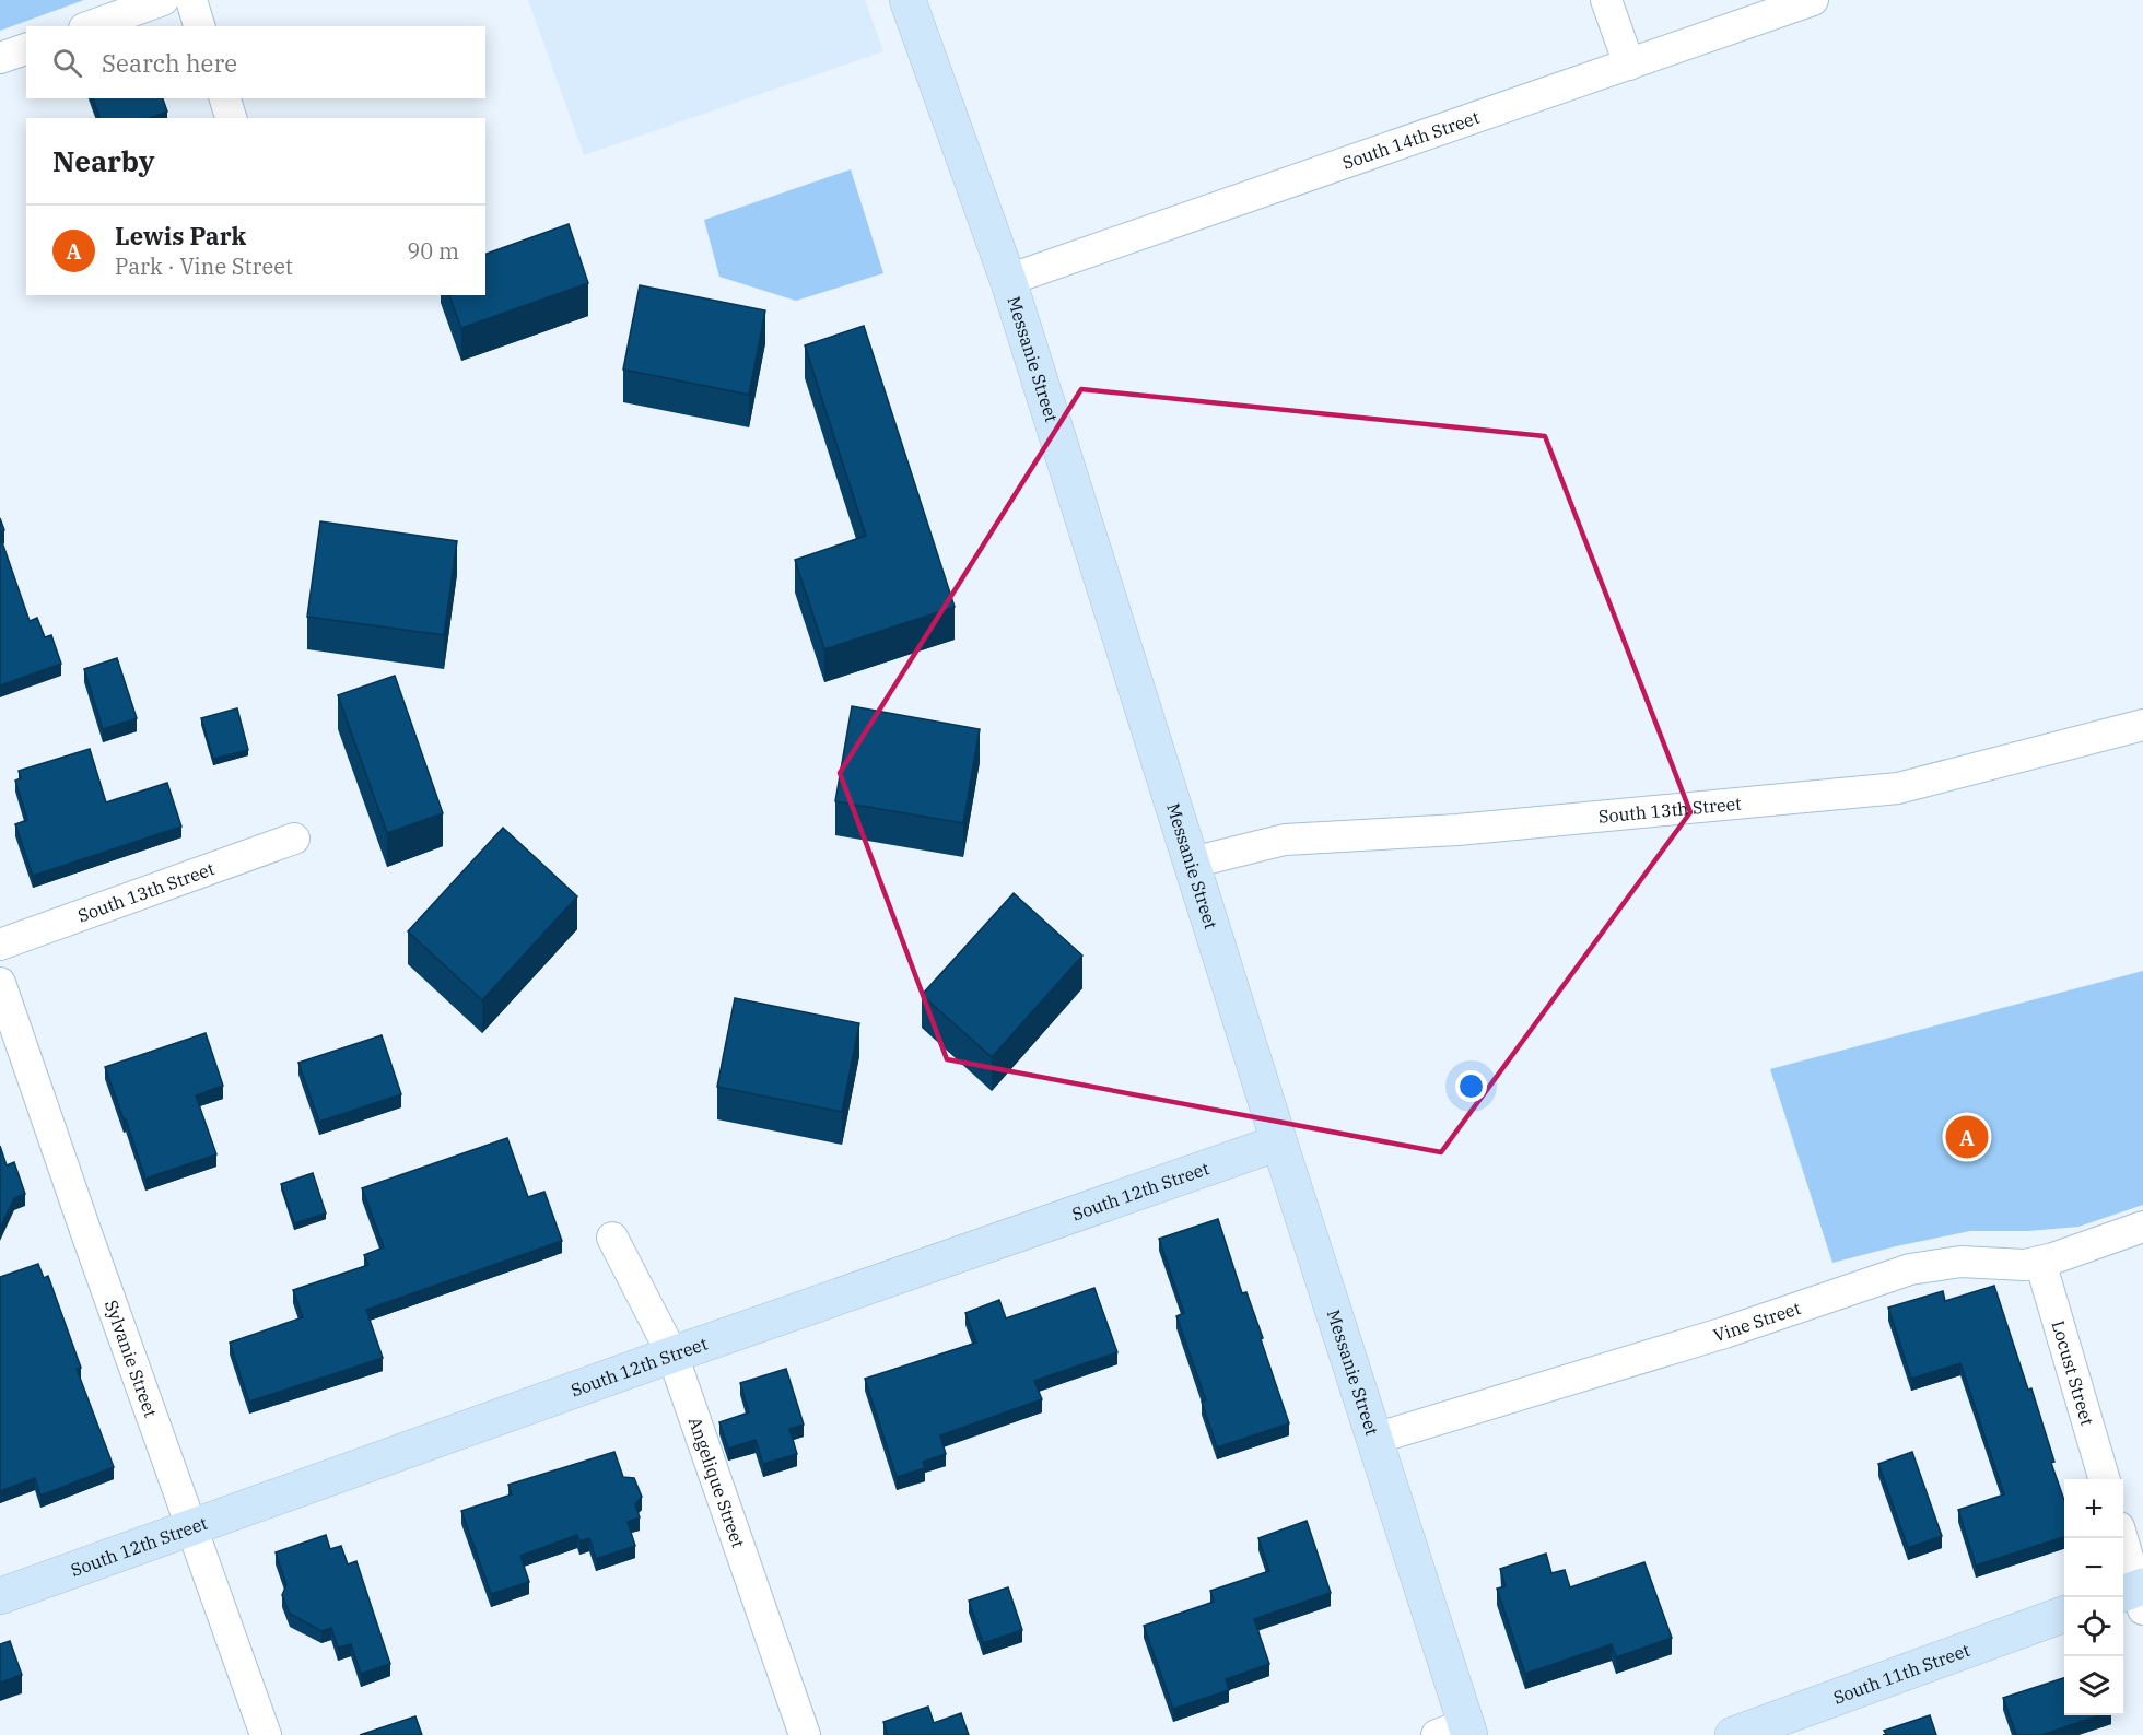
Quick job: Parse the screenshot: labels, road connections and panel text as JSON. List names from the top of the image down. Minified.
{"streets":{"street":["South 14th Street","Messanie Street","South 13th Street","South 12th Street","Vine Street","Sylvanie Street","Locust Street","Angelique Street","South 11th Street"]},"crossings":[["South 14th Street","Messanie Street"],["Messanie Street","South 13th Street"],["Messanie Street","South 12th Street"],["Messanie Street","Vine Street"],["South 12th Street","Sylvanie Street"],["South 12th Street","Angelique Street"],["Vine Street","Locust Street"]],"page":{"search":"Search here","heading":"Nearby","list":[{"mark":"A","name":"Lewis Park","note":"Park · Vine Street","value":"90 m"}],"pins":"A","map_buttons":["+","−"]}}
